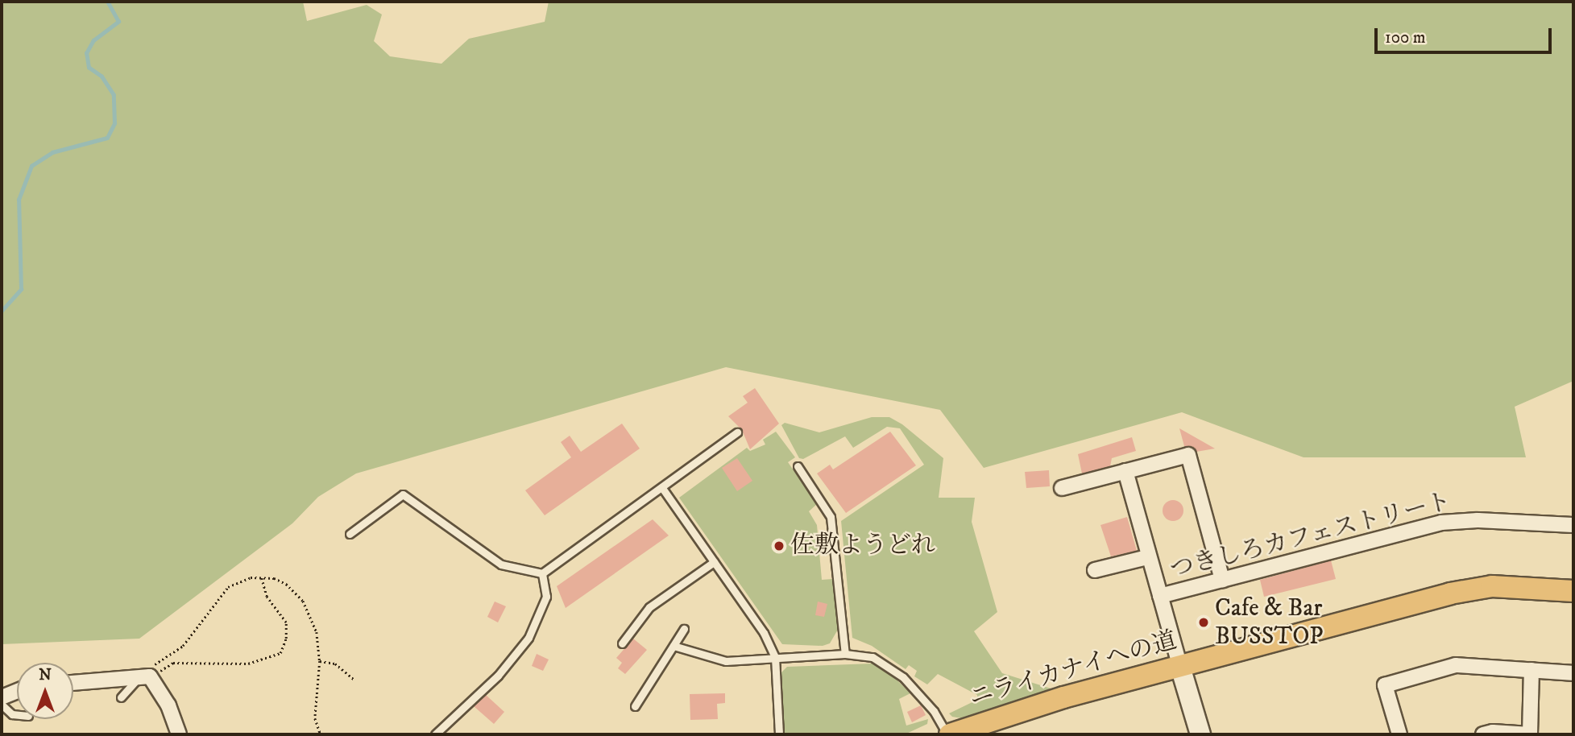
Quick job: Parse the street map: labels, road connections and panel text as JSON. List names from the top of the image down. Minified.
{"streets":{"main road":["ニライカナイへの道"],"street":["つきしろカフェストリート"]},"places":["佐敷ようどれ","Cafe & Bar BUSSTOP"],"scale_bar":"100 m","north":"top"}
